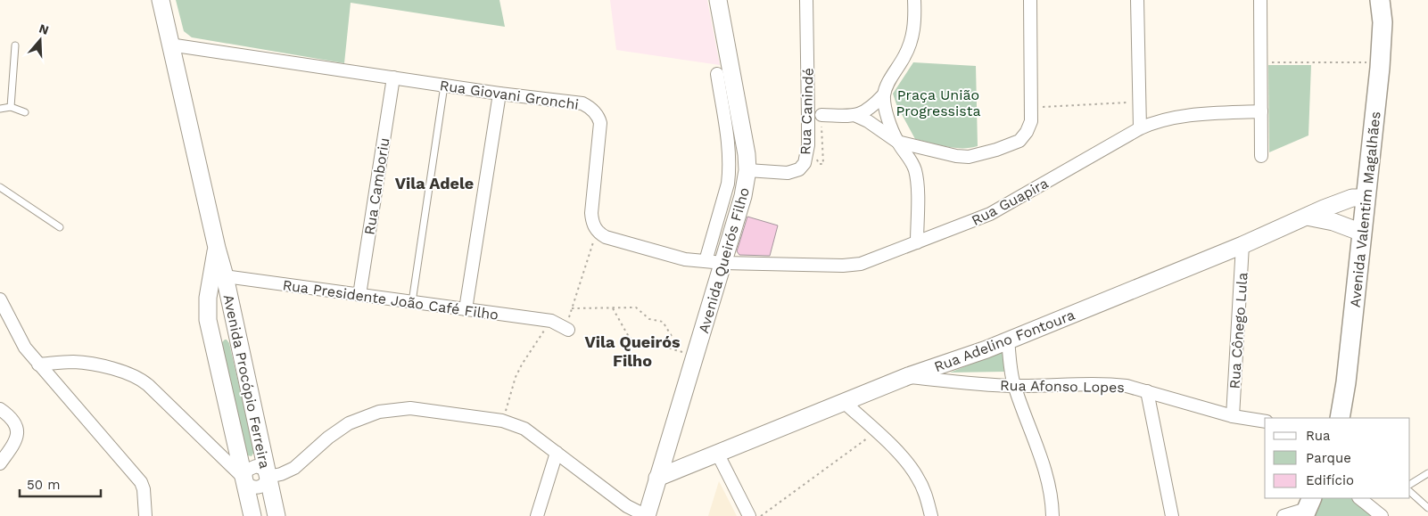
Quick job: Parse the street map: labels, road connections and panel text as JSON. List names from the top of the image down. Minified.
{"streets":{"main road":["Avenida Valentim Magalhães"],"street":["Rua Giovani Gronchi","Rua Canindé","Rua Camboriu","Rua Guapira","Avenida Queirós Filho","Rua Presidente João Café Filho","Rua Cônego Lula","Rua Adelino Fontoura","Avenida Procópio Ferreira","Rua Afonso Lopes"]},"crossings":[["Rua Giovani Gronchi","Rua Camboriu"],["Rua Giovani Gronchi","Rua Guapira"],["Rua Giovani Gronchi","Avenida Queirós Filho"],["Rua Giovani Gronchi","Avenida Procópio Ferreira"],["Rua Canindé","Avenida Queirós Filho"],["Rua Camboriu","Rua Presidente João Café Filho"],["Rua Guapira","Avenida Queirós Filho"],["Avenida Valentim Magalhães","Rua Adelino Fontoura"],["Avenida Queirós Filho","Rua Adelino Fontoura"],["Rua Presidente João Café Filho","Avenida Procópio Ferreira"],["Rua Cônego Lula","Rua Adelino Fontoura"],["Rua Cônego Lula","Rua Afonso Lopes"],["Rua Adelino Fontoura","Rua Afonso Lopes"]],"districts":["Vila Adele","Vila Queirós Filho"],"parks":["Praça União Progressista"],"legend":["Rua","Parque","Edifício"],"scale_bar":"50 m","north":"top"}
